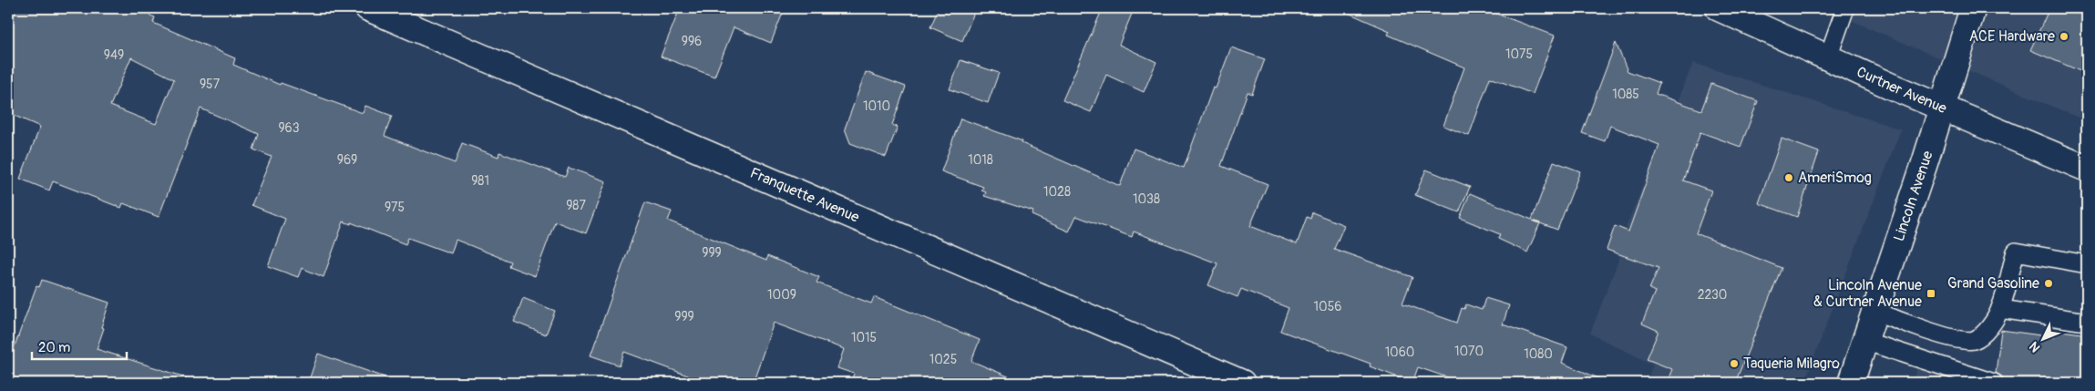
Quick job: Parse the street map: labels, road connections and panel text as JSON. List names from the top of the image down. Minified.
{"streets":{"street":["Curtner Avenue","Franquette Avenue","Lincoln Avenue"]},"crossings":[["Curtner Avenue","Lincoln Avenue"]],"places":{"other":["ACE Hardware","AmeriSmog","Grand Gasoline","Taqueria Milagro"],"transit":["Lincoln Avenue & Curtner Avenue"]},"house_numbers":["996","1075","949","957","1085","1010","963","969","1018","981","1028","1038","987","975","999","1009","2230","1056","999","1015","1070","1060","1080","1025"],"scale_bar":"20 m","north":"bottom left"}
